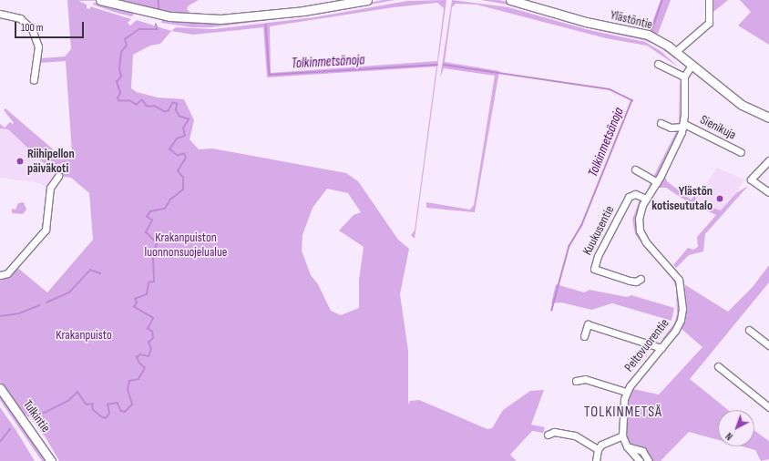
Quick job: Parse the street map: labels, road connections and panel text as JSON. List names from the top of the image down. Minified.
{"streets":{"main road":["Ylästöntie","Tulkintie"],"street":["Sienikuja","Kuukusentie","Peltovuorentie"]},"crossings":[["Sienikuja","Peltovuorentie"],["Kuukusentie","Peltovuorentie"]],"districts":["TOLKINMETSÄ"],"water":["Tolkinmetsänoja"],"parks":["Krakanpuiston luonnonsuojelualue","Krakanpuisto"],"places":["Riihipellon päiväkoti","Ylästön kotiseututalo"],"scale_bar":"100 m","north":"bottom left"}
